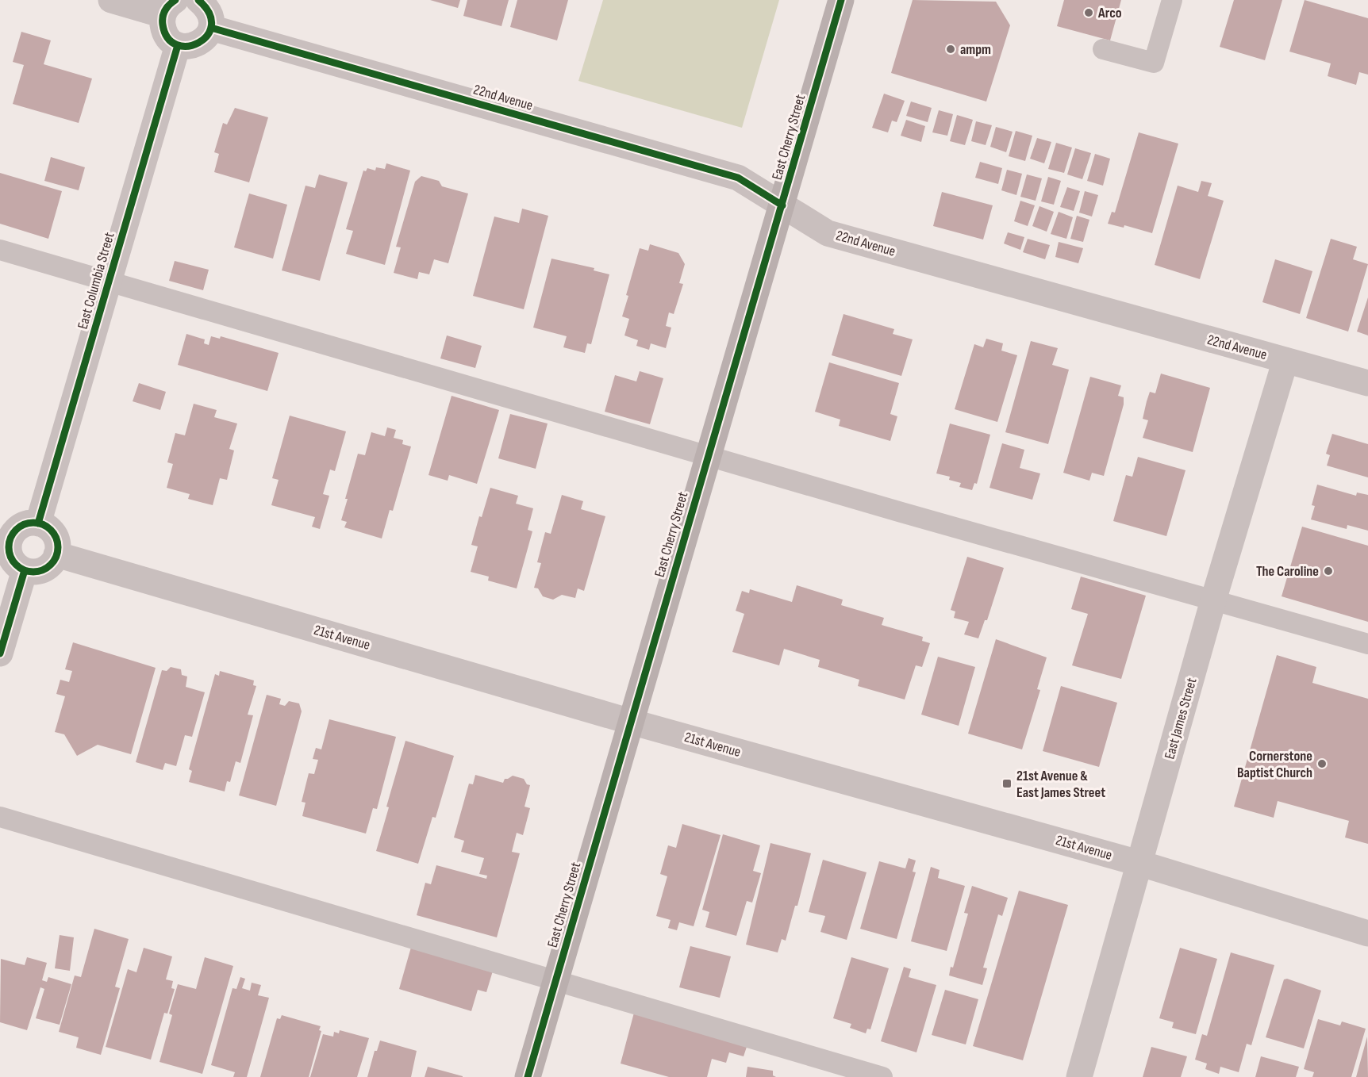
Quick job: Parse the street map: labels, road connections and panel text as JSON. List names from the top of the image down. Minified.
{"streets":{"main road":["East Cherry Street"],"street":["22nd Avenue","East Columbia Street","21st Avenue","East James Street"]},"crossings":[["22nd Avenue","East Cherry Street"],["22nd Avenue","East James Street"],["East Cherry Street","21st Avenue"],["East Columbia Street","21st Avenue"],["21st Avenue","East James Street"]],"places":{"other":["Arco","ampm","The Caroline","Cornerstone Baptist Church"],"transit":["21st Avenue & East James Street"]}}
